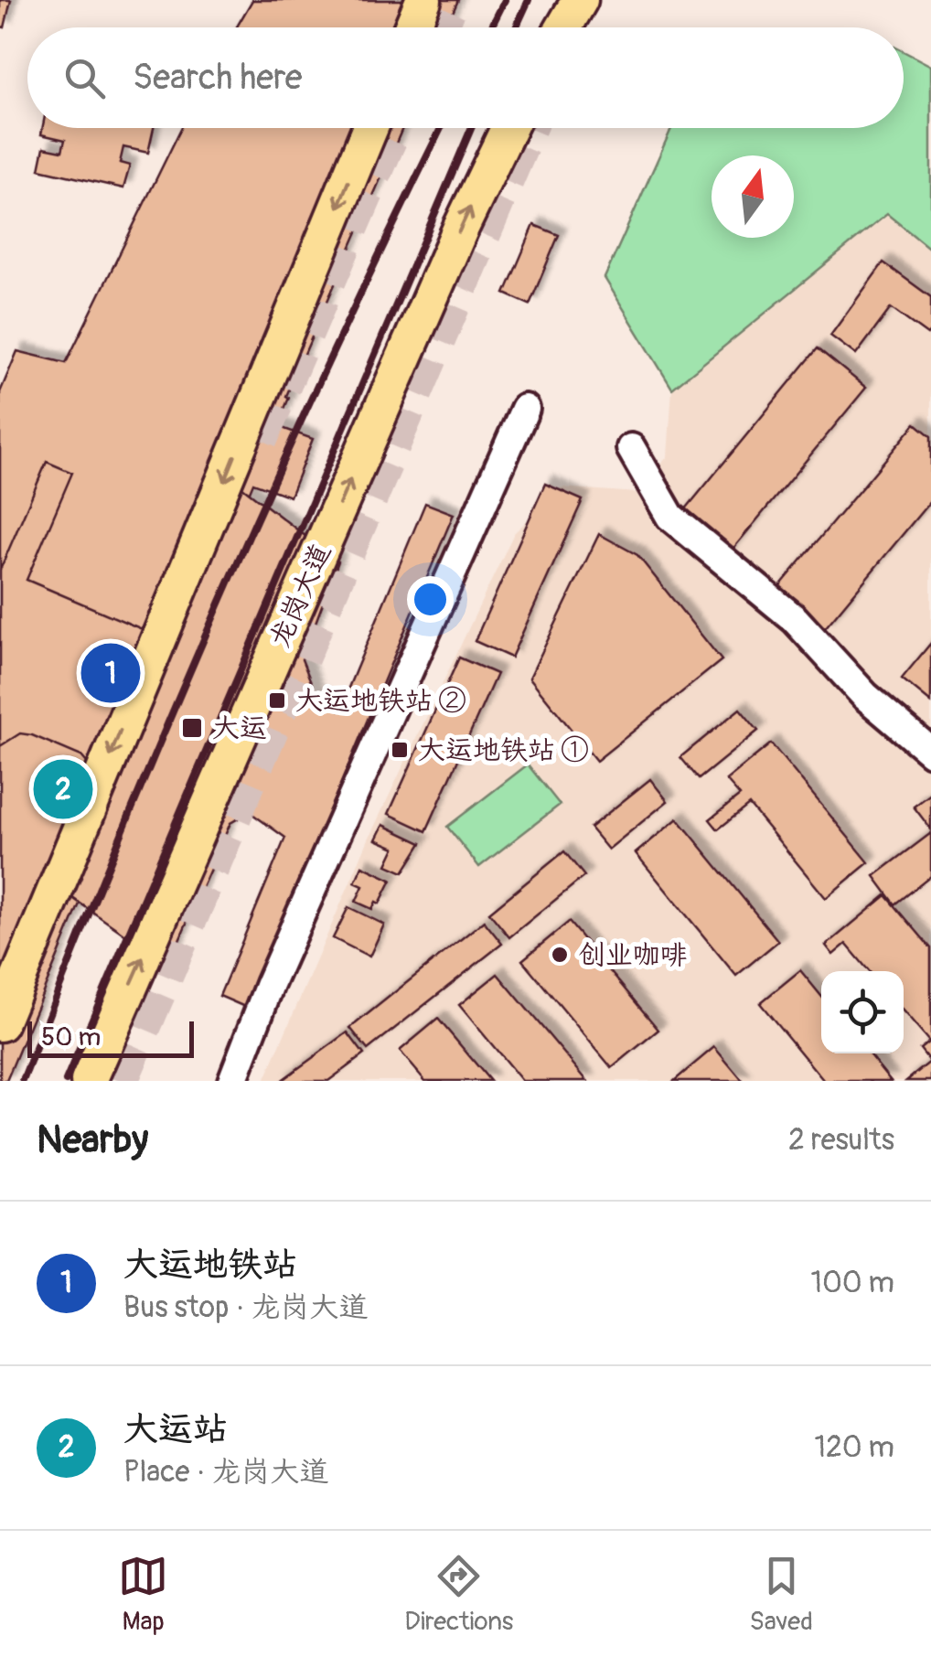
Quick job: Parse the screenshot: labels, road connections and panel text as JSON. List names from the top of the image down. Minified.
{"streets":{"main road":["龙岗大道"]},"places":{"transit":["大运地铁站 ②","大运","大运地铁站 ①"],"other":["创业咖啡"]},"scale_bar":"50 m","north":"top","page":{"search":"Search here","pins":["1","2"],"scale":"50 m","heading":["Nearby","2 results"],"list":[{"mark":"1","name":"大运地铁站","note":"Bus stop · 龙岗大道","value":"100 m"},{"mark":"2","name":"大运站","note":"Place · 龙岗大道","value":"120 m"}],"nav":["Map","Directions","Saved"]}}
